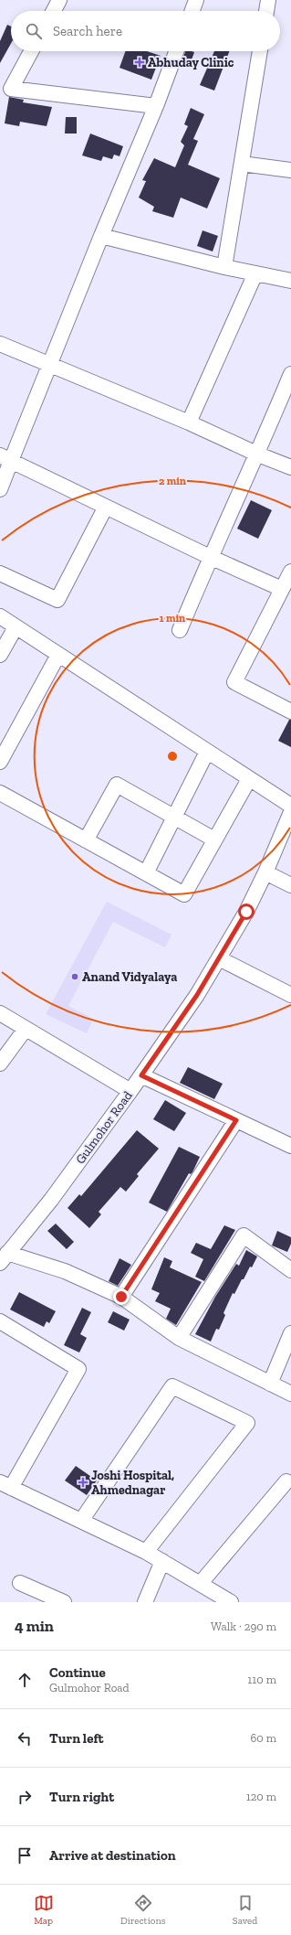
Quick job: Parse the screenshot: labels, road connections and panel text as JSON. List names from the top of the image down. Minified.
{"streets":{"street":["Gulmohor Road"]},"places":{"health":["Abhuday Clinic","Joshi Hospital, Ahmednagar"],"other":["Anand Vidyalaya"]},"page":{"search":"Search here","heading":["4 min","Walk · 290 m"],"list":[["Continue","Gulmohor Road","110 m"],["Turn left","60 m"],["Turn right","120 m"],"Arrive at destination"],"nav":["Map","Directions","Saved"]},"rings":["2 min","1 min"]}
